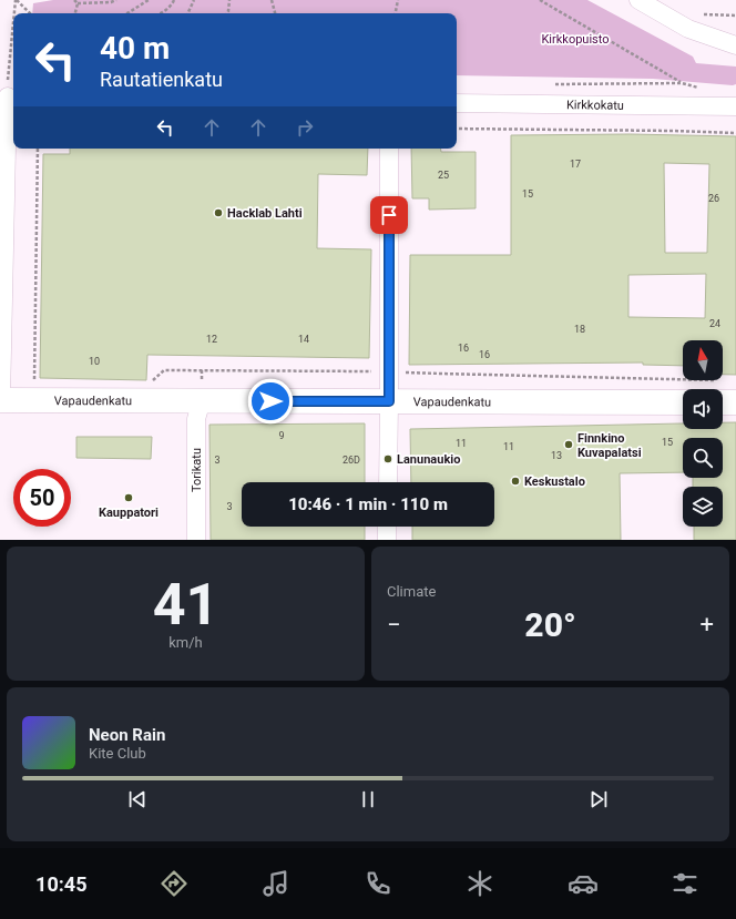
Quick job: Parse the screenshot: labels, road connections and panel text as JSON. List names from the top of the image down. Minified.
{"streets":{"main road":["Vapaudenkatu"],"street":["Kirkkokatu","Torikatu"]},"crossings":[["Vapaudenkatu","Torikatu"]],"parks":["Kirkkopuisto"],"places":["Hacklab Lahti","Finnkino Kuvapalatsi","Lanunaukio","Keskustalo","Kauppatori"],"house_numbers":["17","25","15","26","24","18","12","14","16","16","10","9","15","11","11","13","3","26D","3"],"north":"top","page":{"turn":["40 m","Rautatienkatu"],"limit":"50","trip":"10:46 · 1 min · 110 m","tile":[["41","km/h"],"Climate"],"heat":["−","20°","+"],"song":["Neon Rain","Kite Club"],"tabs":"10:45"}}
